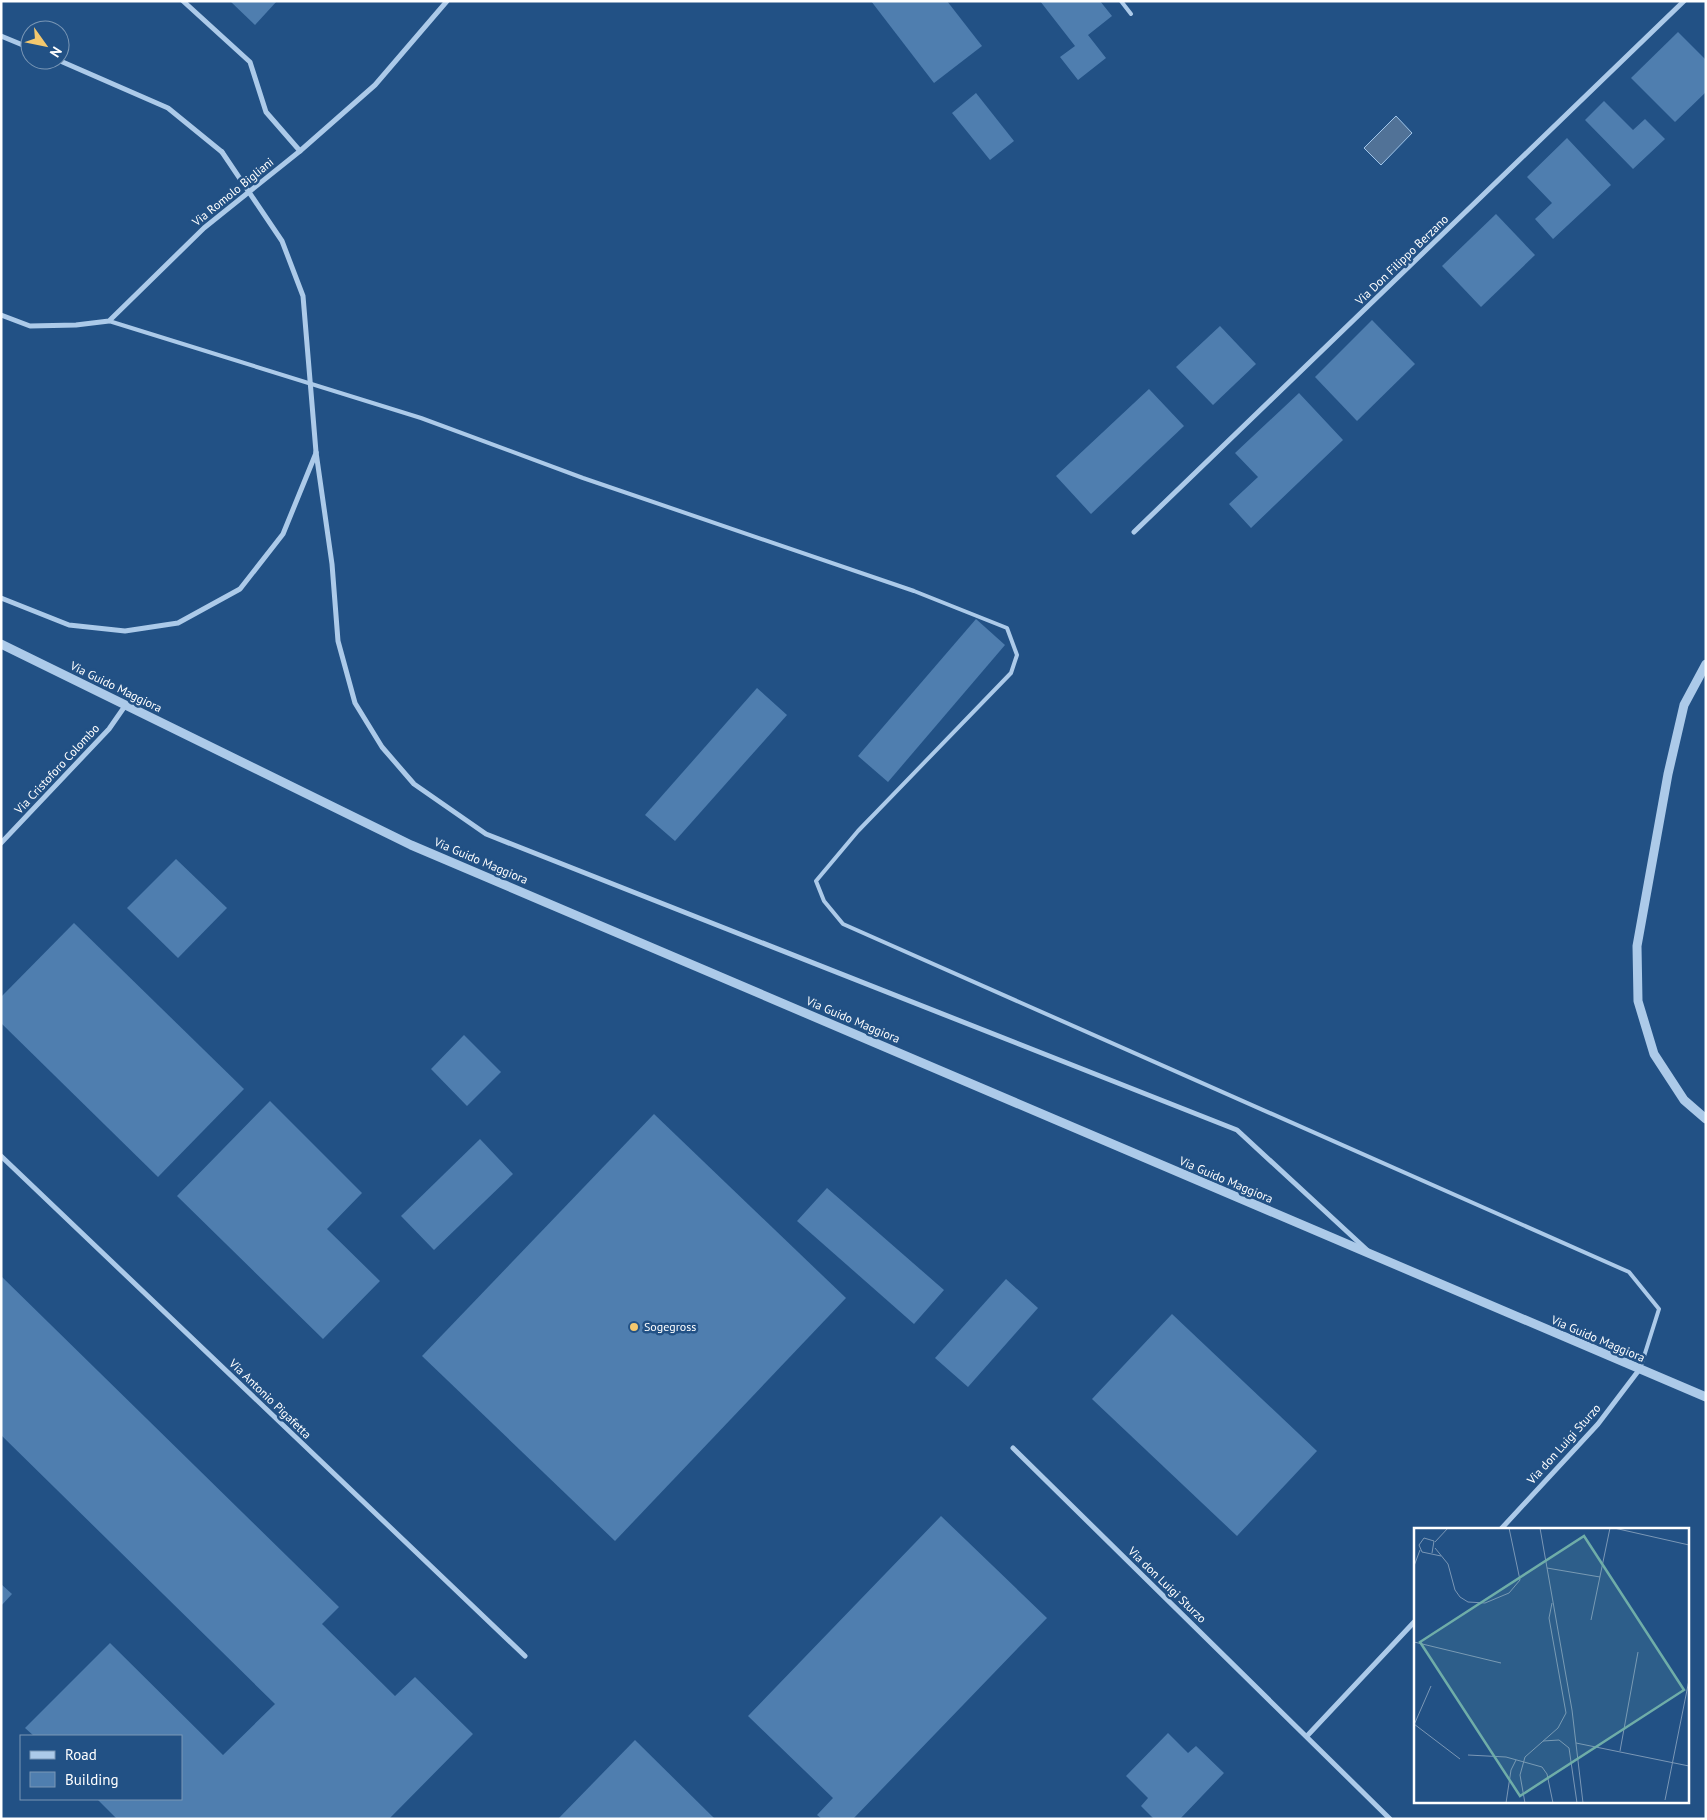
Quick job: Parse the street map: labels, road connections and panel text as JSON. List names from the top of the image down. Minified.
{"streets":{"street":["Via Romolo Bigliani","Via Don Filippo Berzano","Via Guido Maggiora","Via Cristoforo Colombo","Via Antonio Pigafetta","Via don Luigi Sturzo"]},"crossings":[["Via Guido Maggiora","Via Cristoforo Colombo"],["Via Guido Maggiora","Via don Luigi Sturzo"]],"places":["Sogegross"],"legend":["Road","Building"],"north":"bottom right"}
